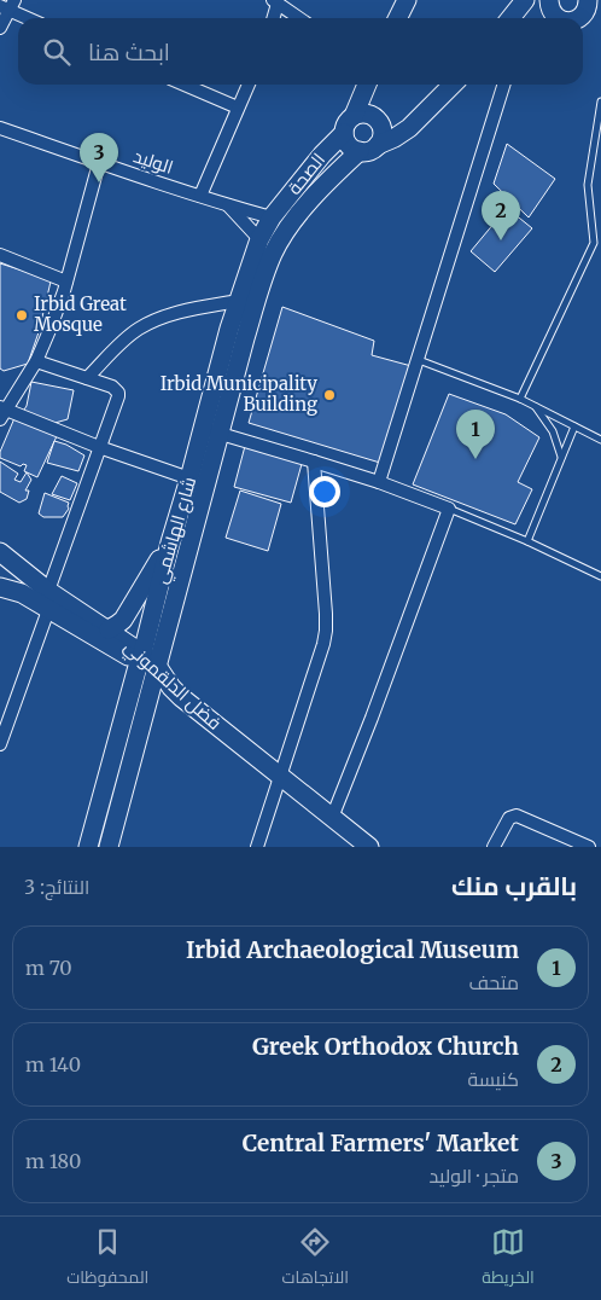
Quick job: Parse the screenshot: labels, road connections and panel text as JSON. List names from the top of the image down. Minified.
{"streets":{"main road":["الصحة","شارع الهاشمي","فضل الدلقموني"],"street":["الوليد"]},"crossings":[["الوليد","الصحة"],["الوليد","شارع الهاشمي"],["الصحة","شارع الهاشمي"],["شارع الهاشمي","فضل الدلقموني"]],"places":["Irbid Great Mosque","Irbid Municipality Building"],"page":{"search":"ابحث هنا","pins":["3","2","1"],"heading":["بالقرب منك","النتائج: 3"],"list":[{"mark":"1","name":"Irbid Archaeological Museum","note":"متحف","value":"70 m"},{"mark":"2","name":"Greek Orthodox Church","note":"كنيسة","value":"140 m"},{"mark":"3","name":"Central Farmers' Market","note":"متجر · الوليد","value":"180 m"}],"nav":["الخريطة","الاتجاهات","المحفوظات"]}}
